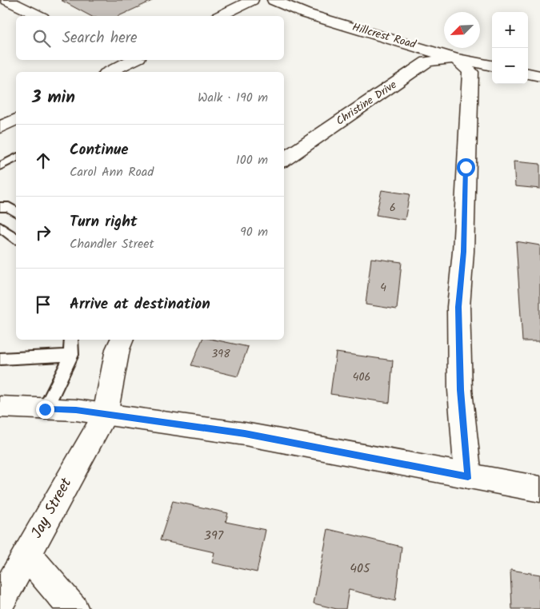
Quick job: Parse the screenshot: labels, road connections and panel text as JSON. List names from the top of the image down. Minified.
{"streets":{"street":["Hillcrest Road","Christine Drive","Jay Street"]},"crossings":[["Hillcrest Road","Christine Drive"]],"house_numbers":["6","4","398","406","397","405"],"north":"bottom left","page":{"map_buttons":["+","−"],"search":"Search here","heading":["3 min","Walk · 190 m"],"list":[["Continue","Carol Ann Road","100 m"],["Turn right","Chandler Street","90 m"],"Arrive at destination"]}}
